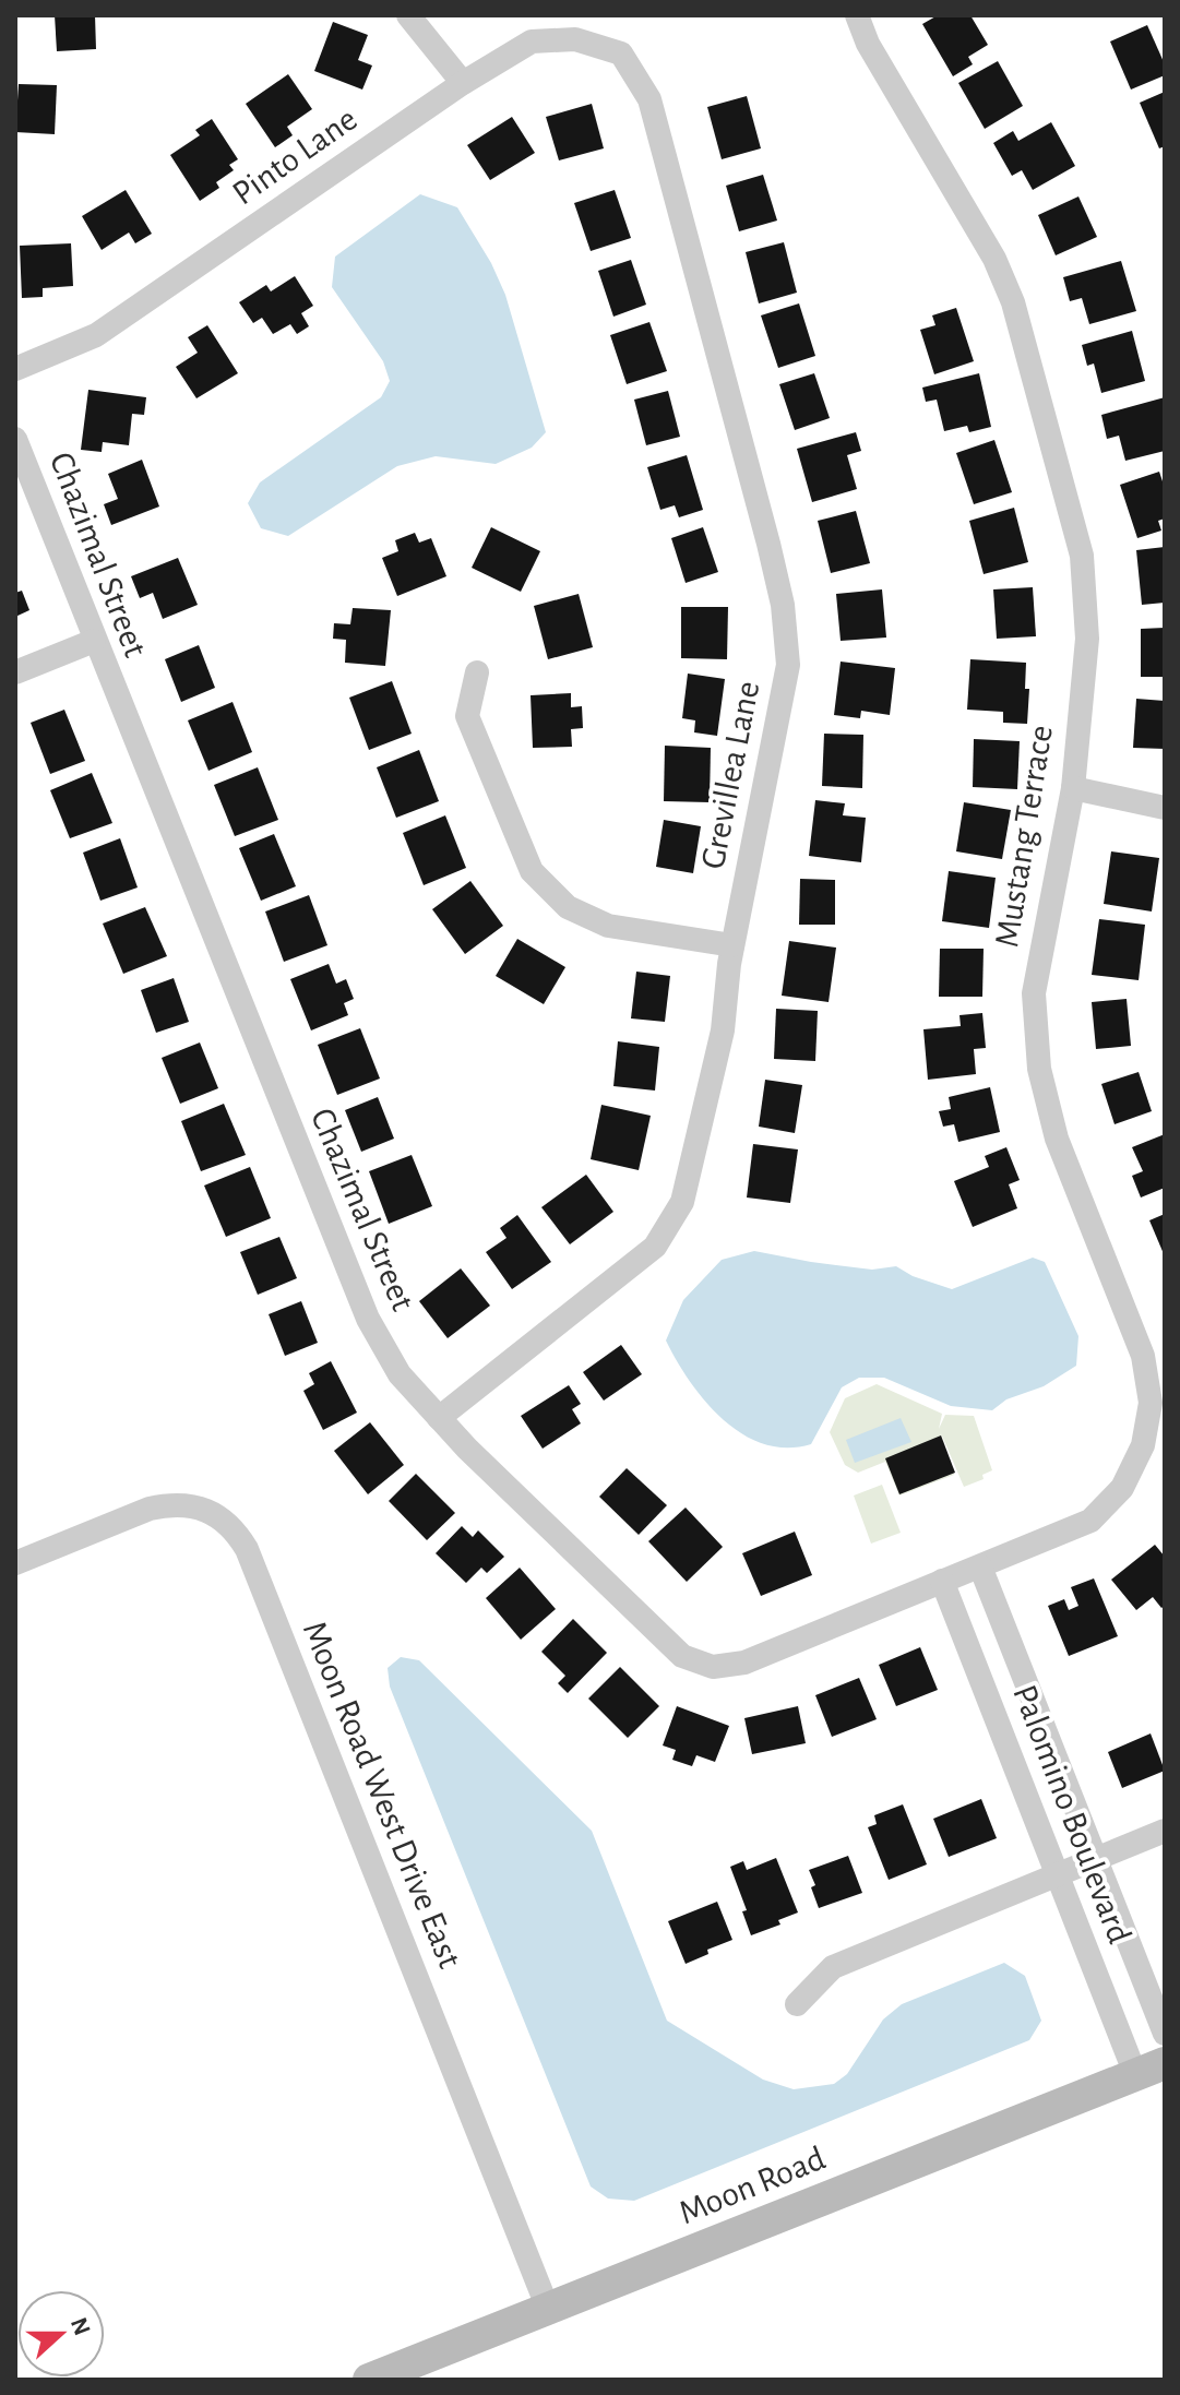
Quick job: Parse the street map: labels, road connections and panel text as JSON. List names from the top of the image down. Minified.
{"streets":{"street":["Pinto Lane","Chazimal Street","Grevillea Lane","Mustang Terrace","Moon Road West Drive East","Palomino Boulevard","Moon Road"]},"crossings":[["Pinto Lane","Grevillea Lane"],["Chazimal Street","Grevillea Lane"],["Chazimal Street","Mustang Terrace"],["Chazimal Street","Palomino Boulevard"],["Mustang Terrace","Palomino Boulevard"],["Moon Road West Drive East","Moon Road"],["Palomino Boulevard","Moon Road"]],"north":"right"}
